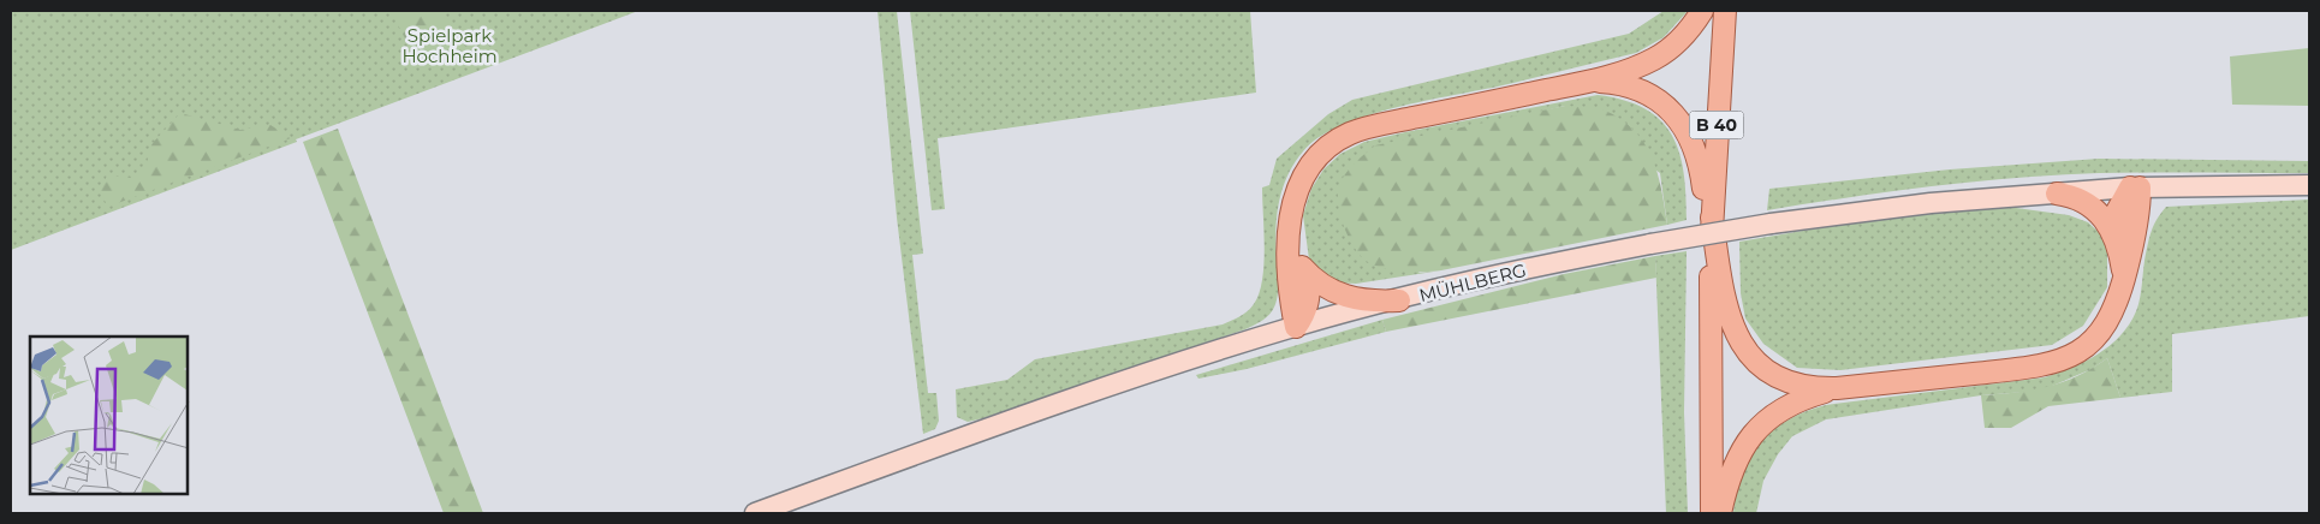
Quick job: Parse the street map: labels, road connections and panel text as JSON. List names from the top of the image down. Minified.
{"streets":{"main road":["B 40","MÜHLBERG"]},"parks":["Spielpark Hochheim"]}
